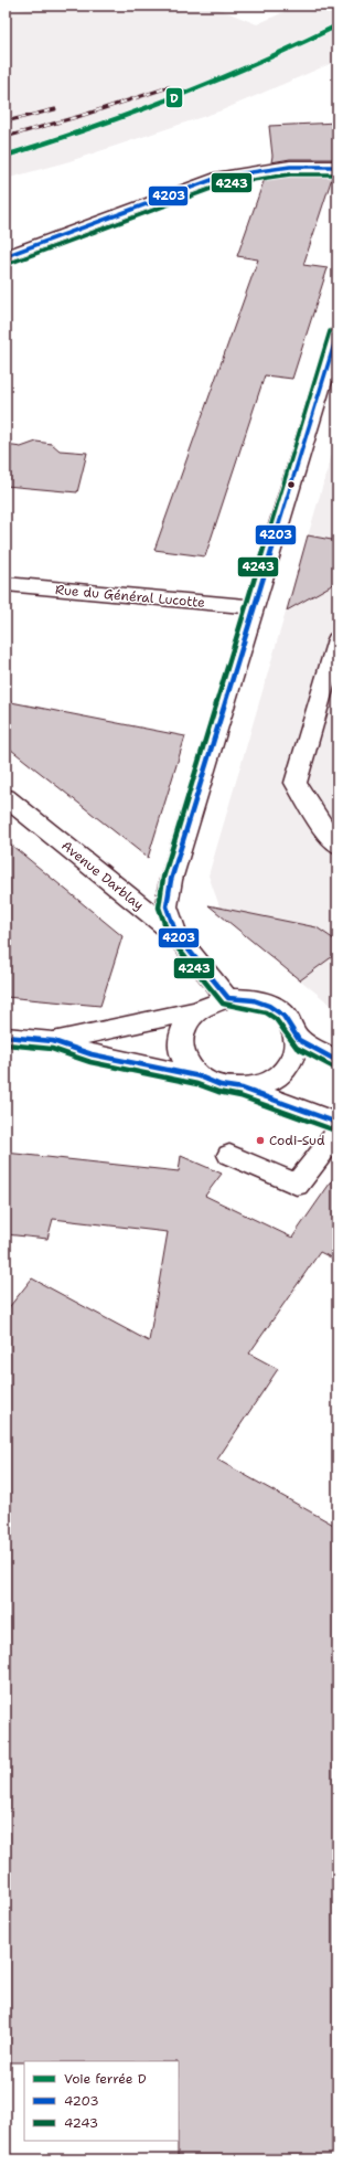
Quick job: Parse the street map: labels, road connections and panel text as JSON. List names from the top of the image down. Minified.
{"streets":{"street":["Rue du Général Lucotte","Avenue Darblay"]},"places":["Codi-Sud"],"lines":["rail line D","transit line 4203","transit line 4243"],"legend":["Voie ferrée D","4203","4243"]}
